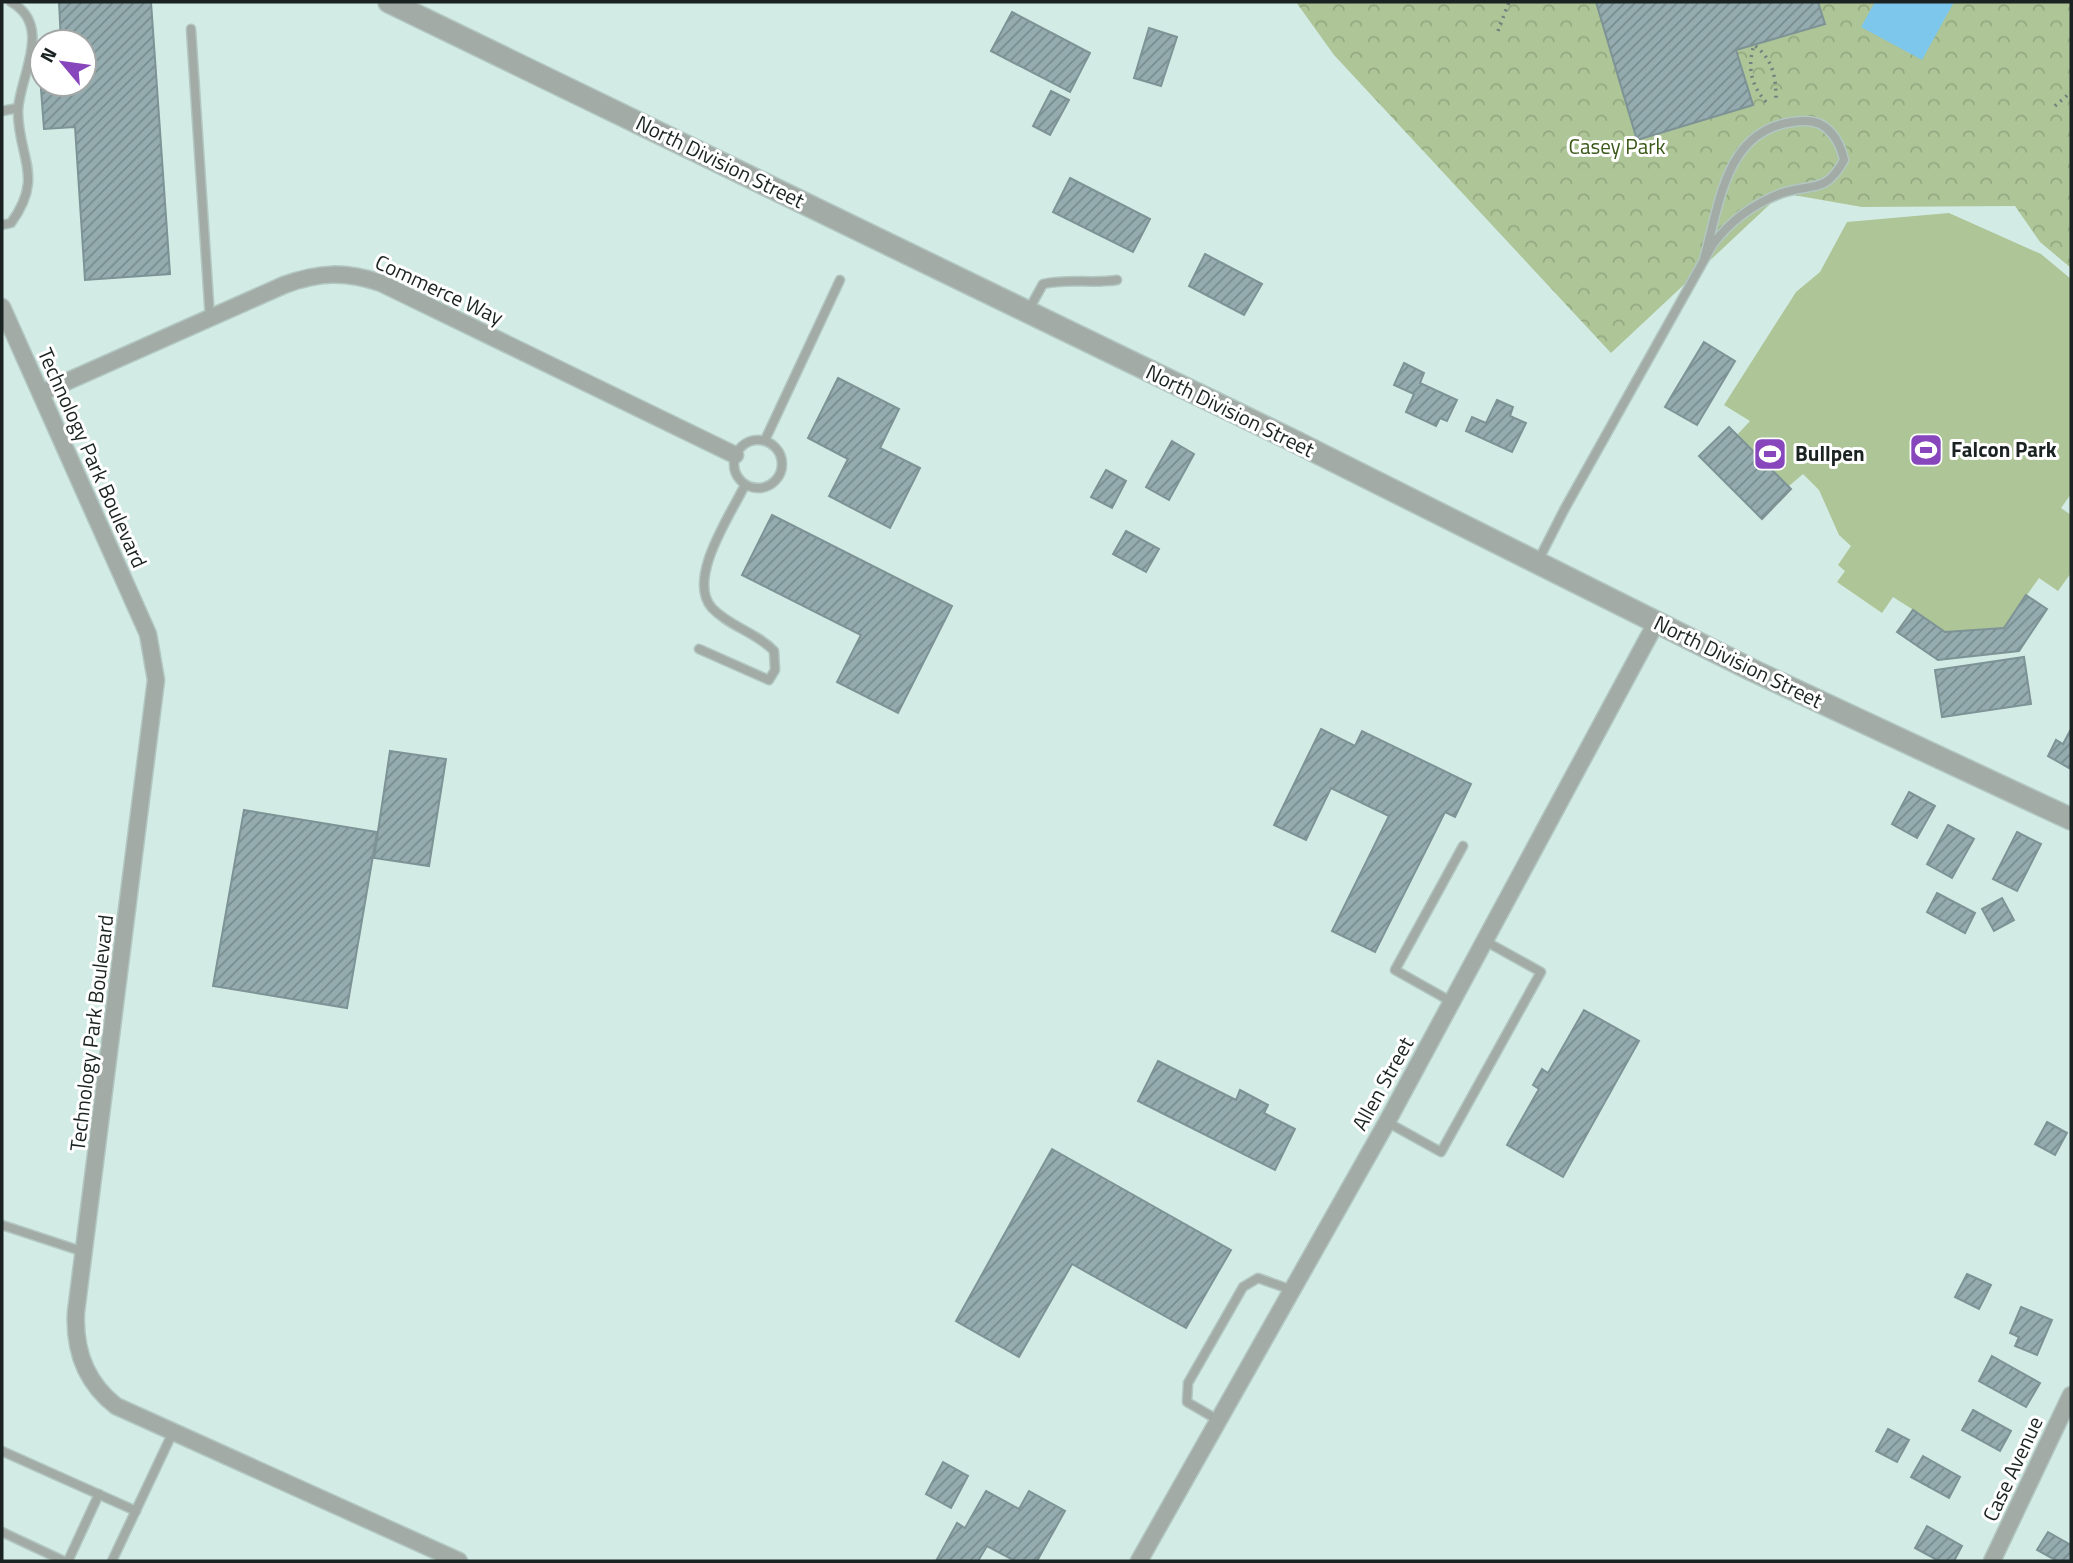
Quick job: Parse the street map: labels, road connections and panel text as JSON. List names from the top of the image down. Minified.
{"streets":{"street":["North Division Street","Commerce Way","Technology Park Boulevard","Allen Street","Case Avenue"]},"crossings":[["North Division Street","Allen Street"],["Commerce Way","Technology Park Boulevard"]],"parks":["Casey Park"],"places":{"sports":["Falcon Park","Bullpen"]},"north":"top left"}
